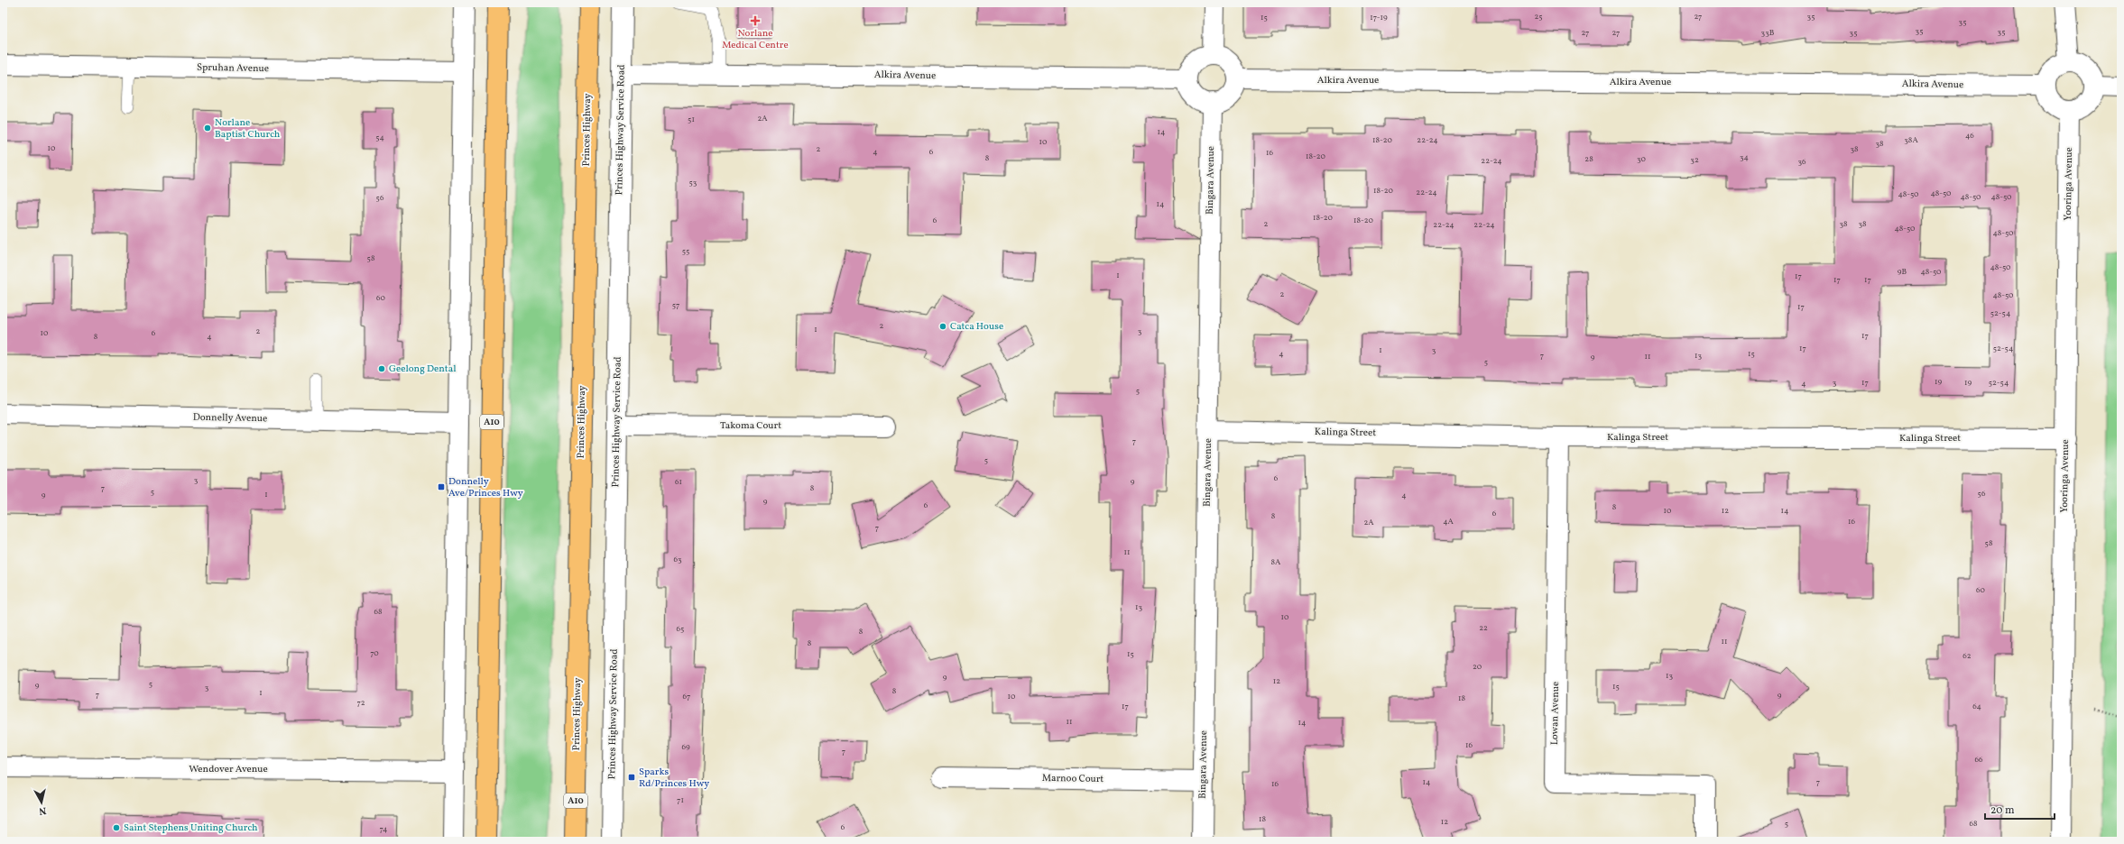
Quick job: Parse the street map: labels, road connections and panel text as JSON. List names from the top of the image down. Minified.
{"streets":{"highway":["Princes Highway","A10"],"street":["Spruhan Avenue","Alkira Avenue","Princes Highway Service Road","Bingara Avenue","Yooringa Avenue","Donnelly Avenue","Takoma Court","Kalinga Street","Lowan Avenue","Wendover Avenue","Marnoo Court"]},"crossings":[["Alkira Avenue","Princes Highway Service Road"],["Alkira Avenue","Bingara Avenue"],["Alkira Avenue","Yooringa Avenue"],["Princes Highway Service Road","Takoma Court"],["Bingara Avenue","Kalinga Street"],["Bingara Avenue","Marnoo Court"],["Yooringa Avenue","Kalinga Street"],["Kalinga Street","Lowan Avenue"]],"places":{"health":["Norlane Medical Centre"],"other":["Norlane Baptist Church","Catca House","Geelong Dental","Saint Stephens Uniting Church"],"transit":["Donnelly Ave/Princes Hwy","Sparks Rd/Princes Hwy"]},"house_numbers":["25","27","35","15","17-19","35","35","35","27","27","33B","35","2A","51","14","46","54","18-20","22-24","38A","10","38","10","2","38","4","6","16","18-20","34","8","28","30","32","22-24","36","53","18-20","22-24","48-50","48-50","48-50","48-50","56","14","18-20","6","18-20","2","38","38","22-24","22-24","48-50","48-50","55","58","48-50","9B","48-50","1","17","17","17","2","48-50","60","57","17","52-54","2","1","2","3","10","6","17","8","4","17","52-54","1","3","4","15","7","13","11","9","5","19","3","17","19","52-54","4","5","7","5","6","3","61","9","7","8","5","56","1","9","4","9","6","8","10","12","14","6","8","4A","16","2A","7","58","11","63","8A","60","13","68","10","22","65","8","11","8","70","15","62","20","13","9","12","5","9","15","3","8","1","7","9","67","10","18","72","17","64","11","14","16","69","7","66","14","7","16","71","18","12","5","68","6","74"],"scale_bar":"20 m","north":"bottom"}
